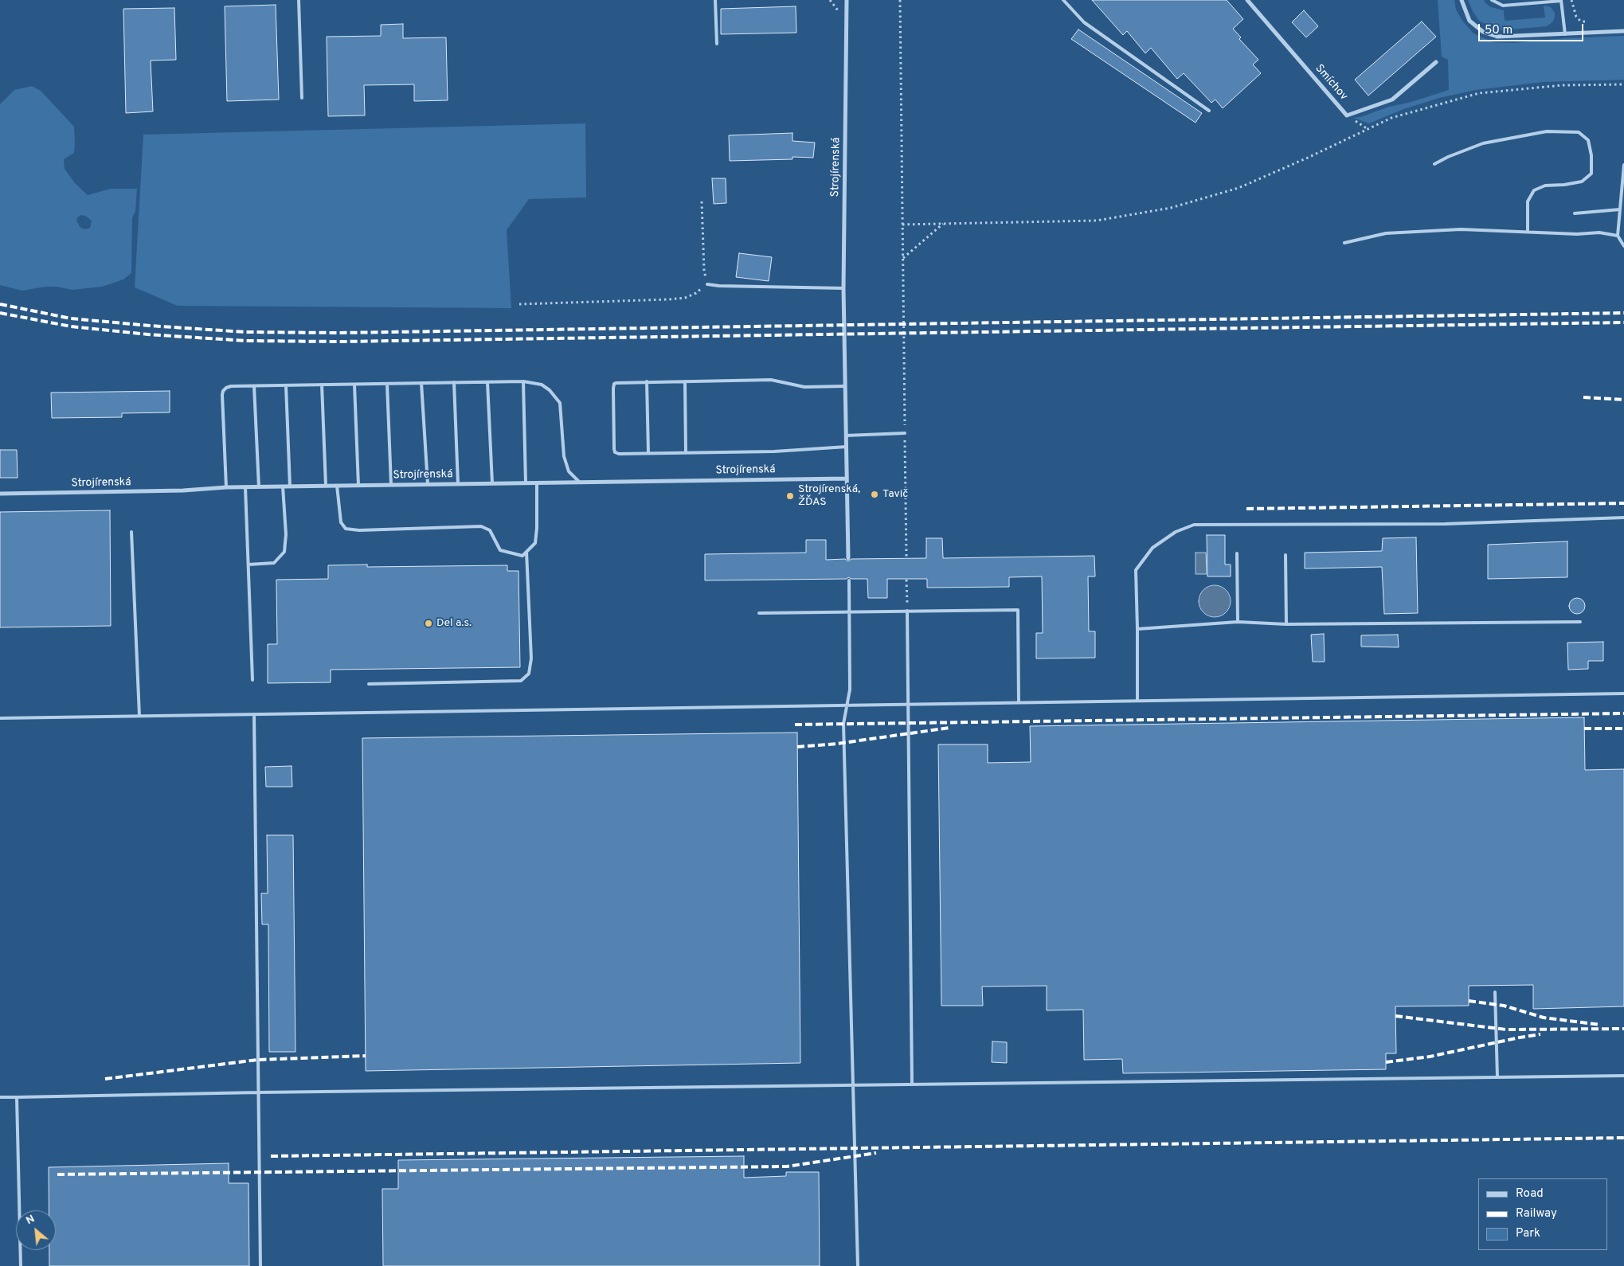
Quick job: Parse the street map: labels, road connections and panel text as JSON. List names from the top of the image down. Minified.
{"streets":{"street":["Smíchov","Strojírenská"]},"places":["Tavič","Strojírenská, ŽĎAS","Del a.s."],"legend":["Road","Railway","Park"],"scale_bar":"50 m","north":"top left"}
